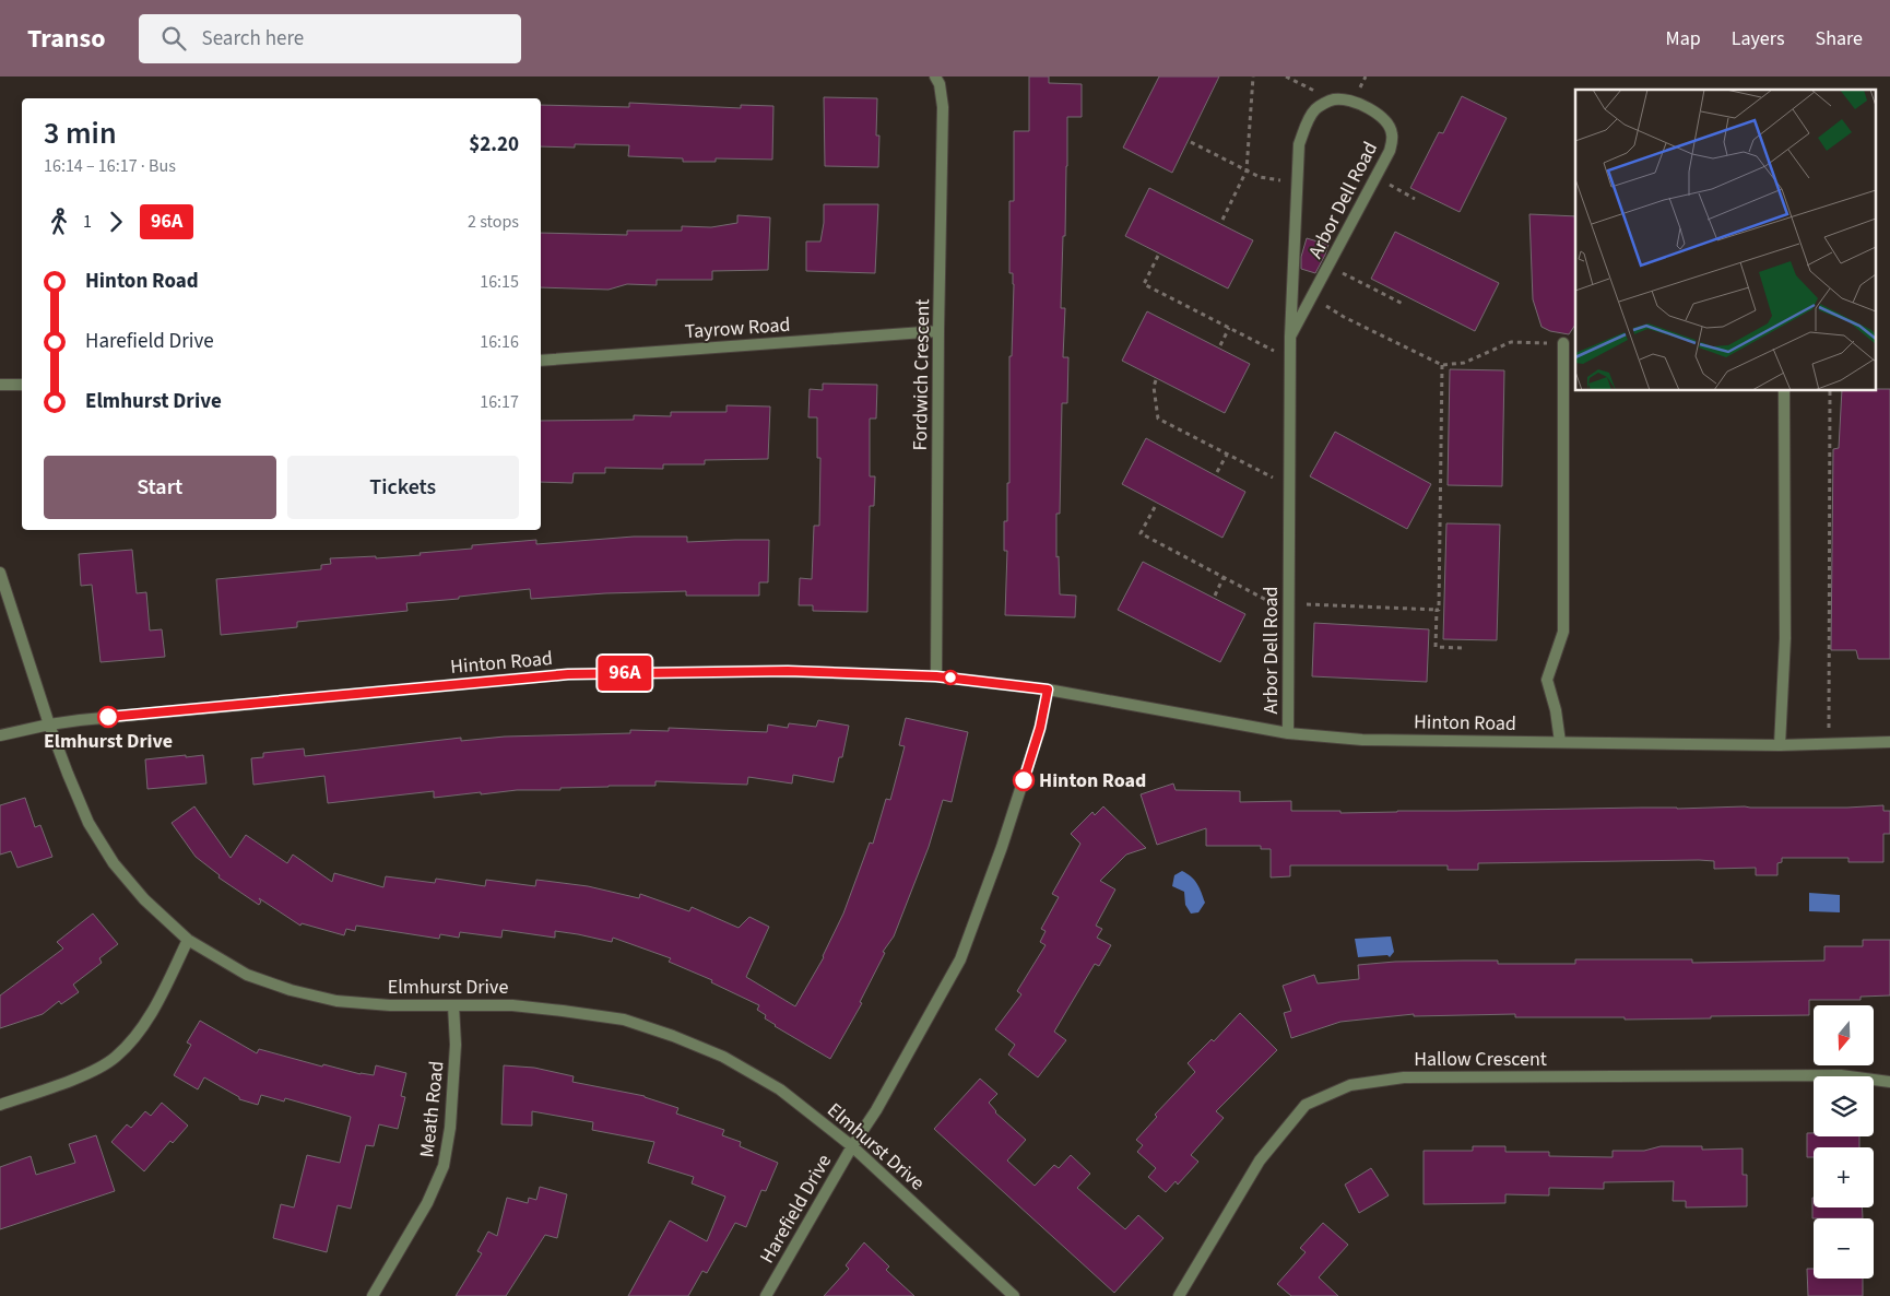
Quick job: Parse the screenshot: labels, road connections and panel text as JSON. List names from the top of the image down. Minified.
{"streets":{"street":["Arbor Dell Road","Tayrow Road","Fordwich Crescent","Hinton Road","Elmhurst Drive","Hallow Crescent","Meath Road","Harefield Drive"]},"crossings":[["Arbor Dell Road","Hinton Road"],["Tayrow Road","Fordwich Crescent"],["Fordwich Crescent","Hinton Road"],["Hinton Road","Elmhurst Drive"],["Hinton Road","Harefield Drive"],["Elmhurst Drive","Meath Road"],["Elmhurst Drive","Harefield Drive"]],"places":["Elmhurst Drive","Hinton Road"],"lines":["bus line 96A"],"north":"bottom","page":{"header":"Transo","search":"Search here","nav":["Map","Layers","Share"],"on_map":"96A","heading":["3 min","16:14 – 16:17 · Bus","$2.20"],"legs":["1","96A","2 stops"],"list":[{"name":"Hinton Road","value":"16:15"},{"name":"Harefield Drive","value":"16:16"},{"name":"Elmhurst Drive","value":"16:17"}],"buttons":["Start","Tickets"],"map_buttons":["+","−"]}}
